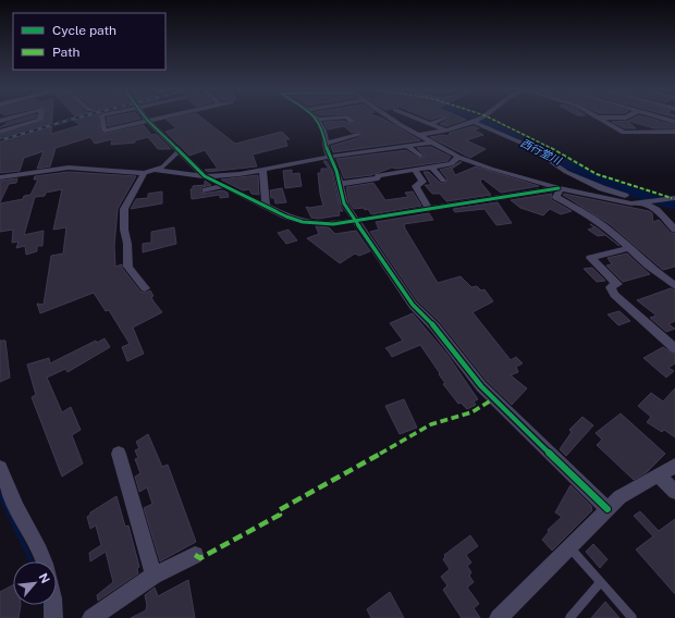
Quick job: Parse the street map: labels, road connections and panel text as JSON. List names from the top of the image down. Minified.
{"water":["西行堂川"],"legend":["Cycle path","Path"],"north":"top right"}
